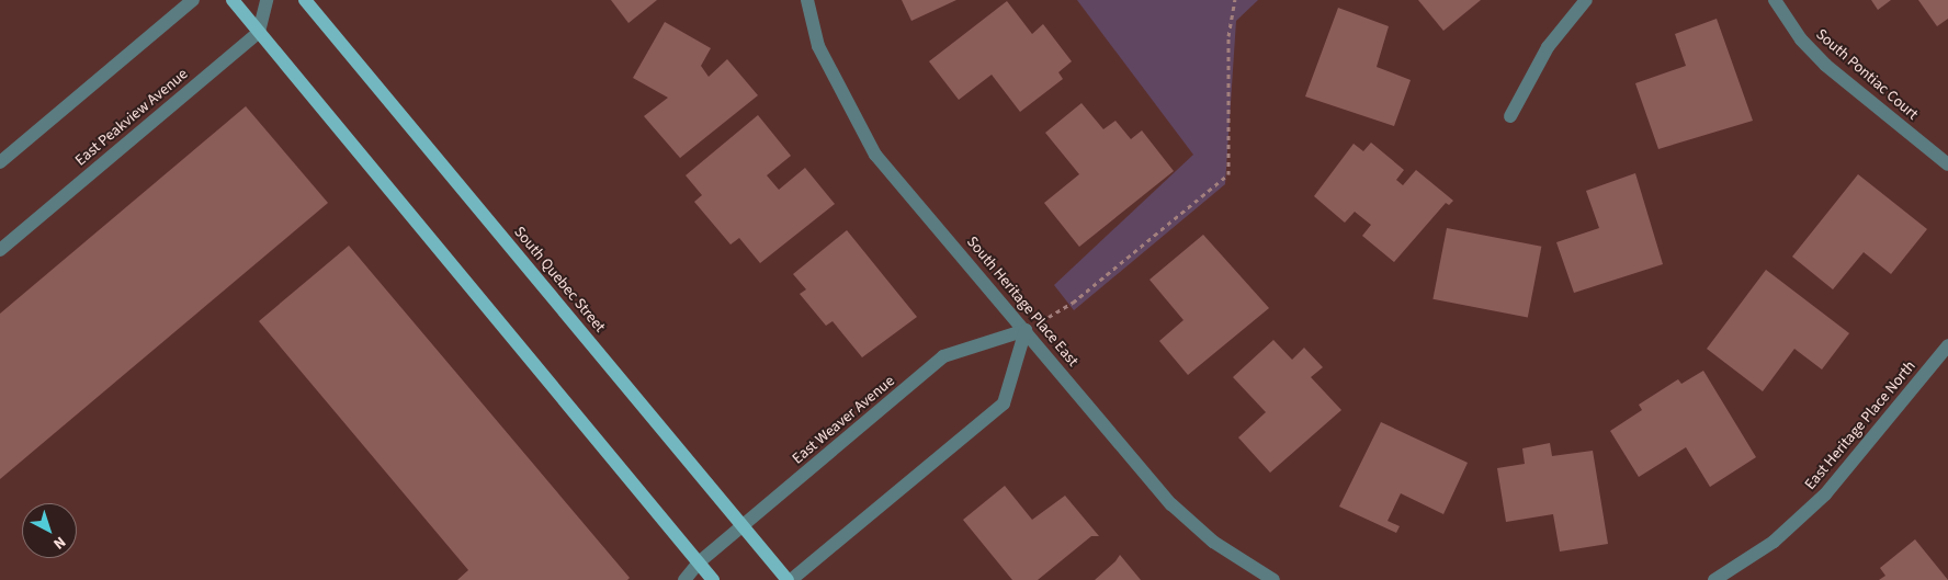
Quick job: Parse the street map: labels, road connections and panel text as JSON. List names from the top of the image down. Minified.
{"streets":{"main road":["South Quebec Street"],"street":["South Pontiac Court","East Peakview Avenue","South Heritage Place East","East Weaver Avenue","East Heritage Place North"]},"crossings":[["South Quebec Street","East Weaver Avenue"],["South Heritage Place East","East Weaver Avenue"]],"north":"bottom right"}
